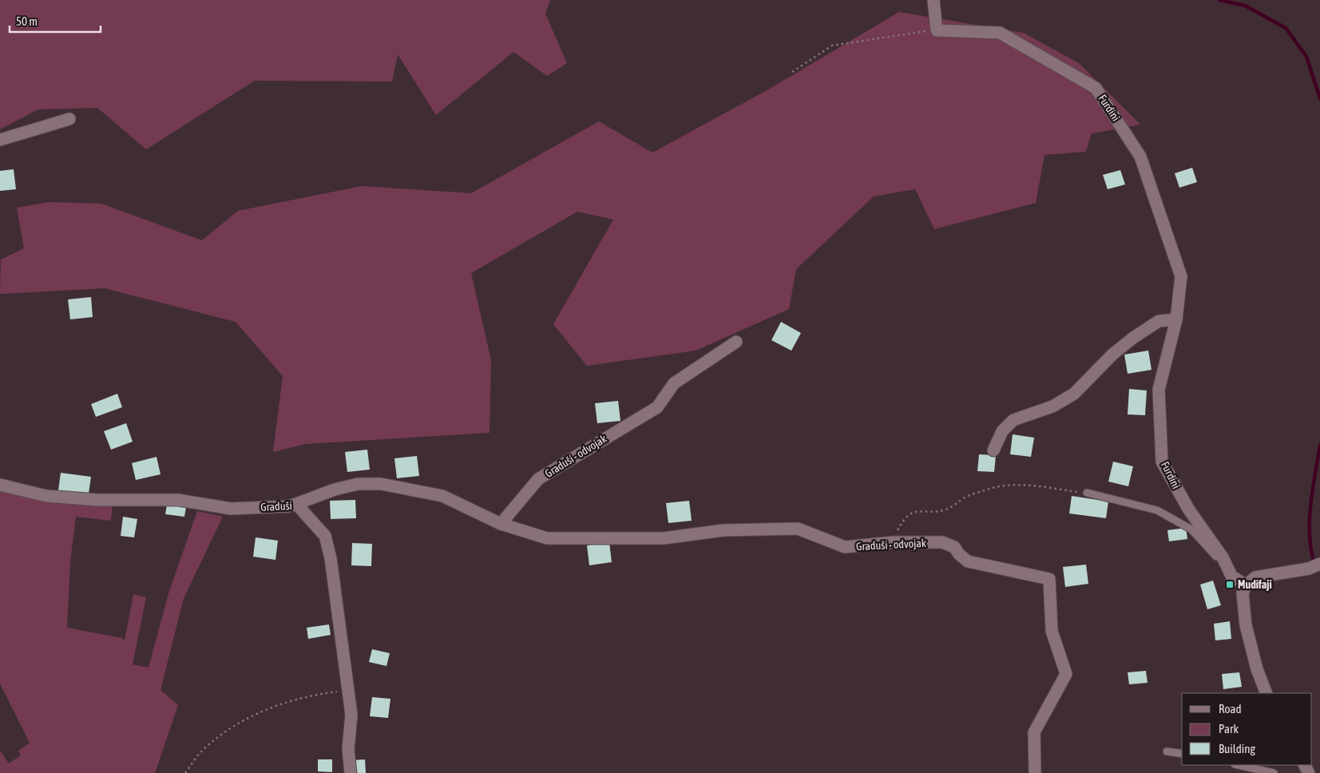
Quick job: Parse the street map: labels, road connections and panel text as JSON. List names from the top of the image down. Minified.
{"streets":{"street":["Furdini","Graduši - odvojak","Graduši"]},"crossings":[["Graduši - odvojak","Graduši"]],"places":{"transit":["Mudifaji"]},"legend":["Road","Park","Building"],"scale_bar":"50 m"}
